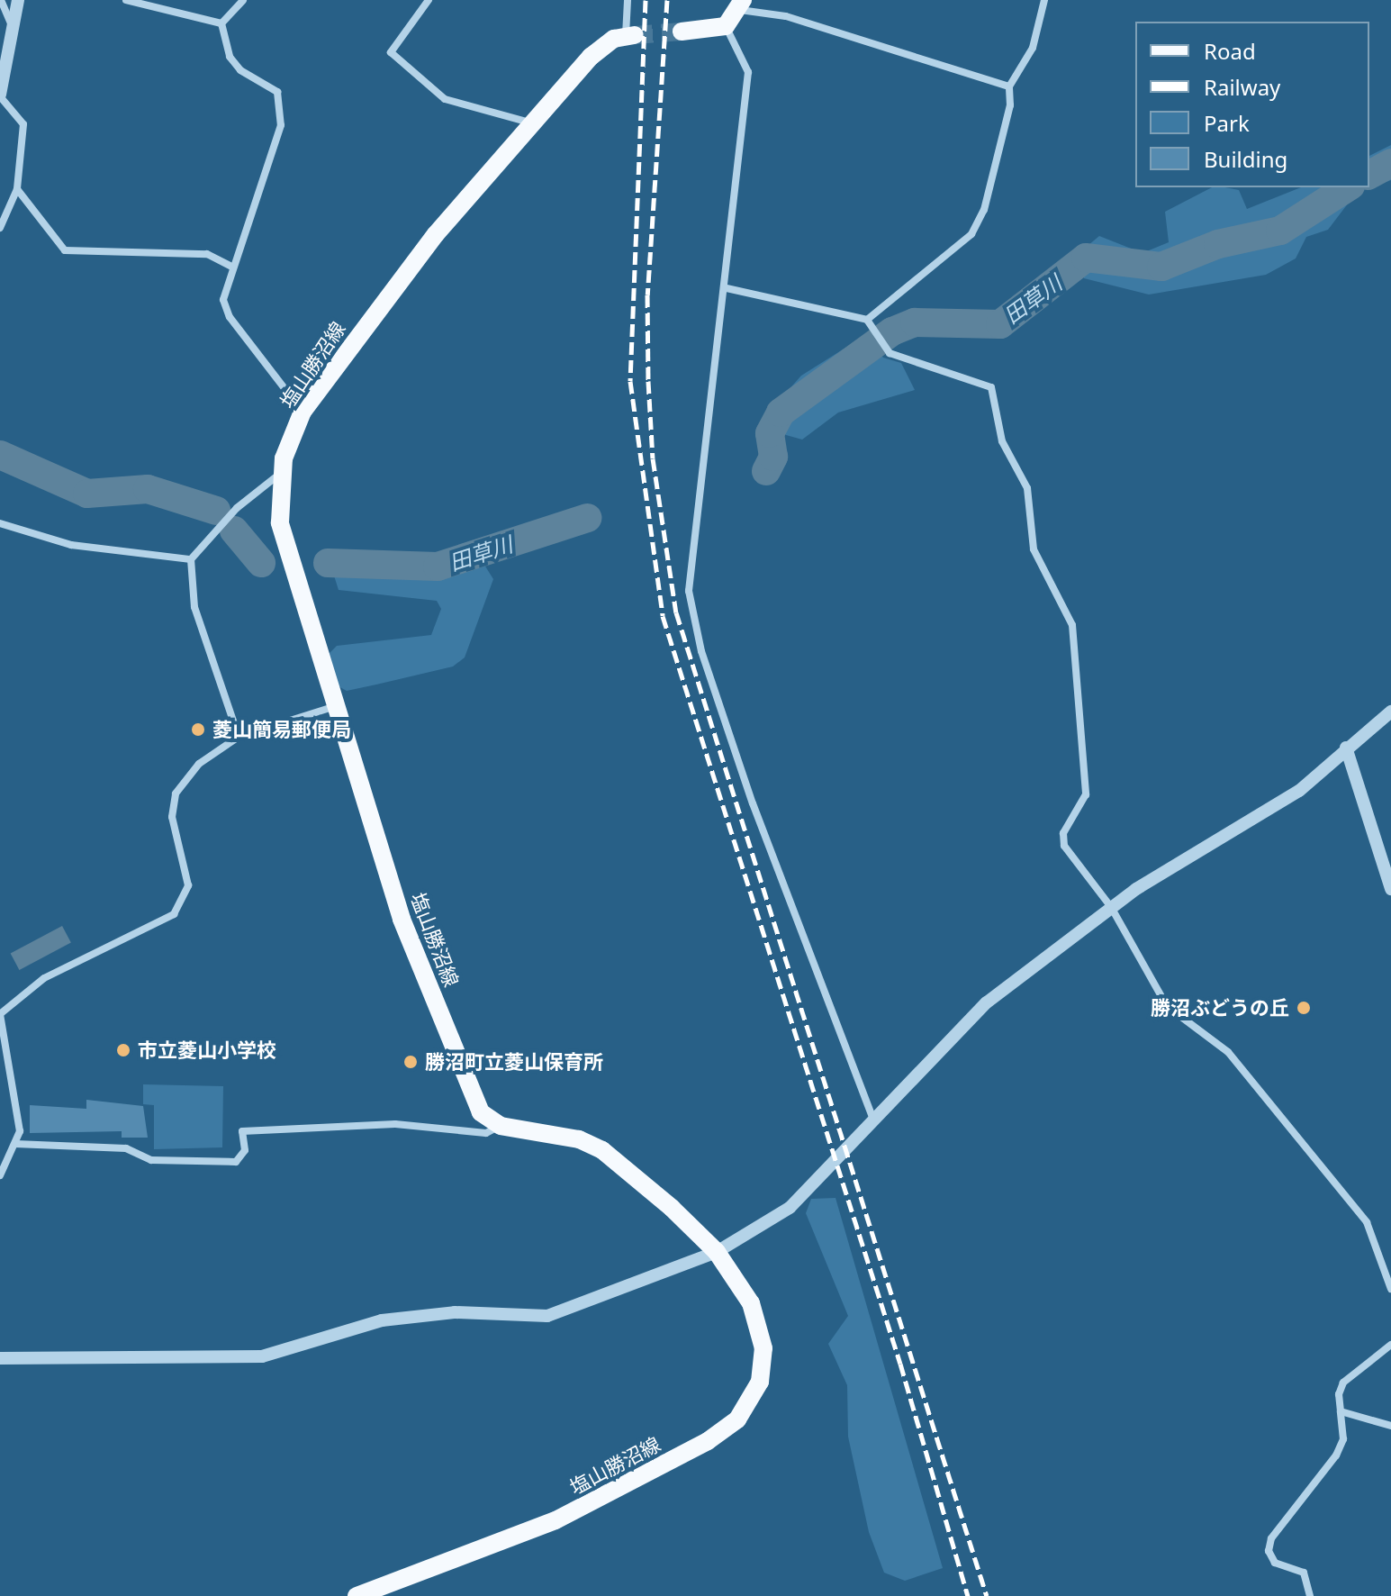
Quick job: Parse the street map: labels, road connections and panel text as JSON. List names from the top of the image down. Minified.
{"streets":{"main road":["塩山勝沼線"]},"water":["田草川"],"places":["菱山簡易郵便局","勝沼ぶどうの丘","市立菱山小学校","勝沼町立菱山保育所"],"legend":["Road","Railway","Park","Building"]}
